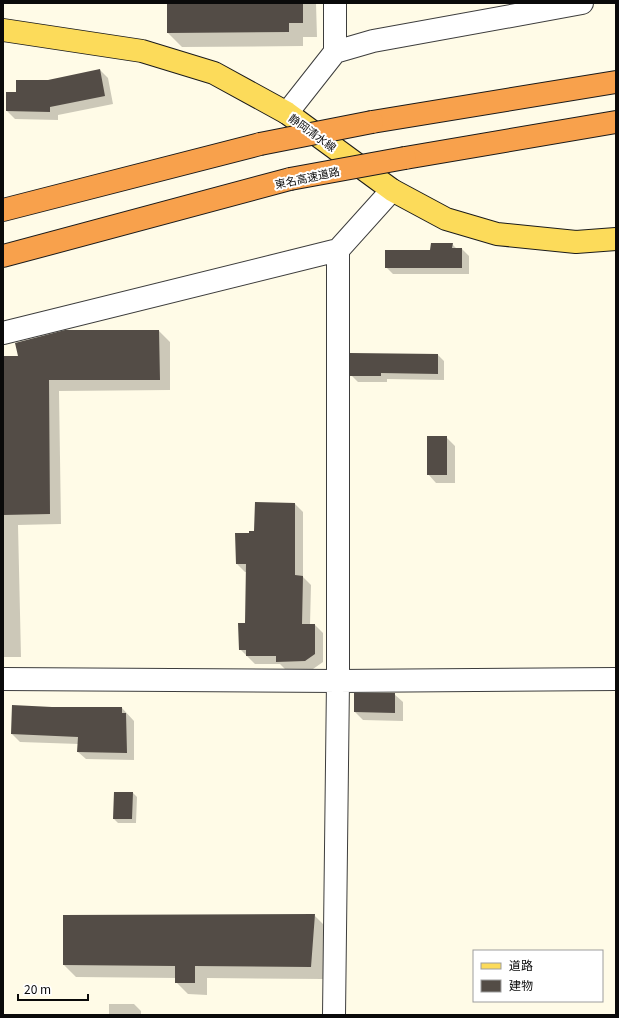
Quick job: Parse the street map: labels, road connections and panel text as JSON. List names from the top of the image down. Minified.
{"streets":{"highway":["東名高速道路"],"main road":["静岡清水線"]},"legend":["道路","建物"],"scale_bar":"20 m"}
